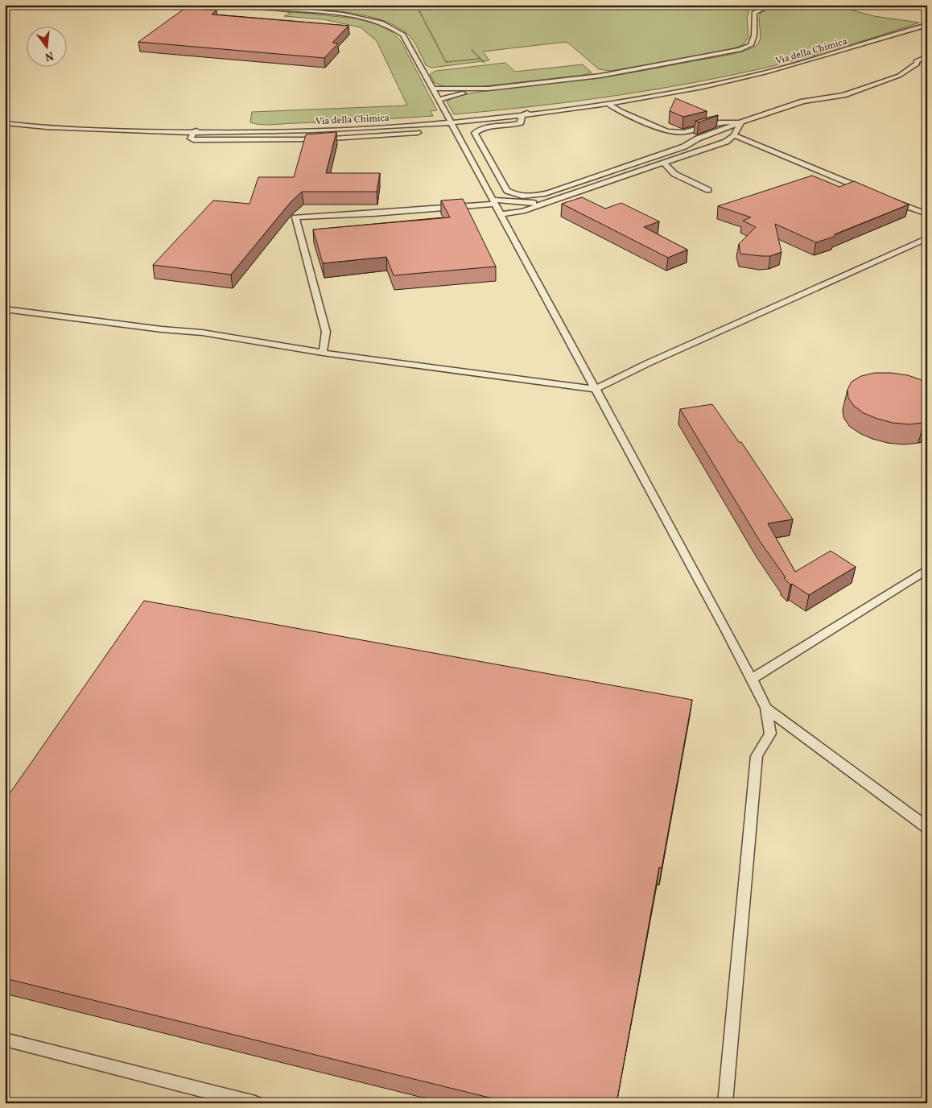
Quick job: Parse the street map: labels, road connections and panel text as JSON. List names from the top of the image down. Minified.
{"streets":{"lane":["Via della Chimica"]},"north":"bottom"}
